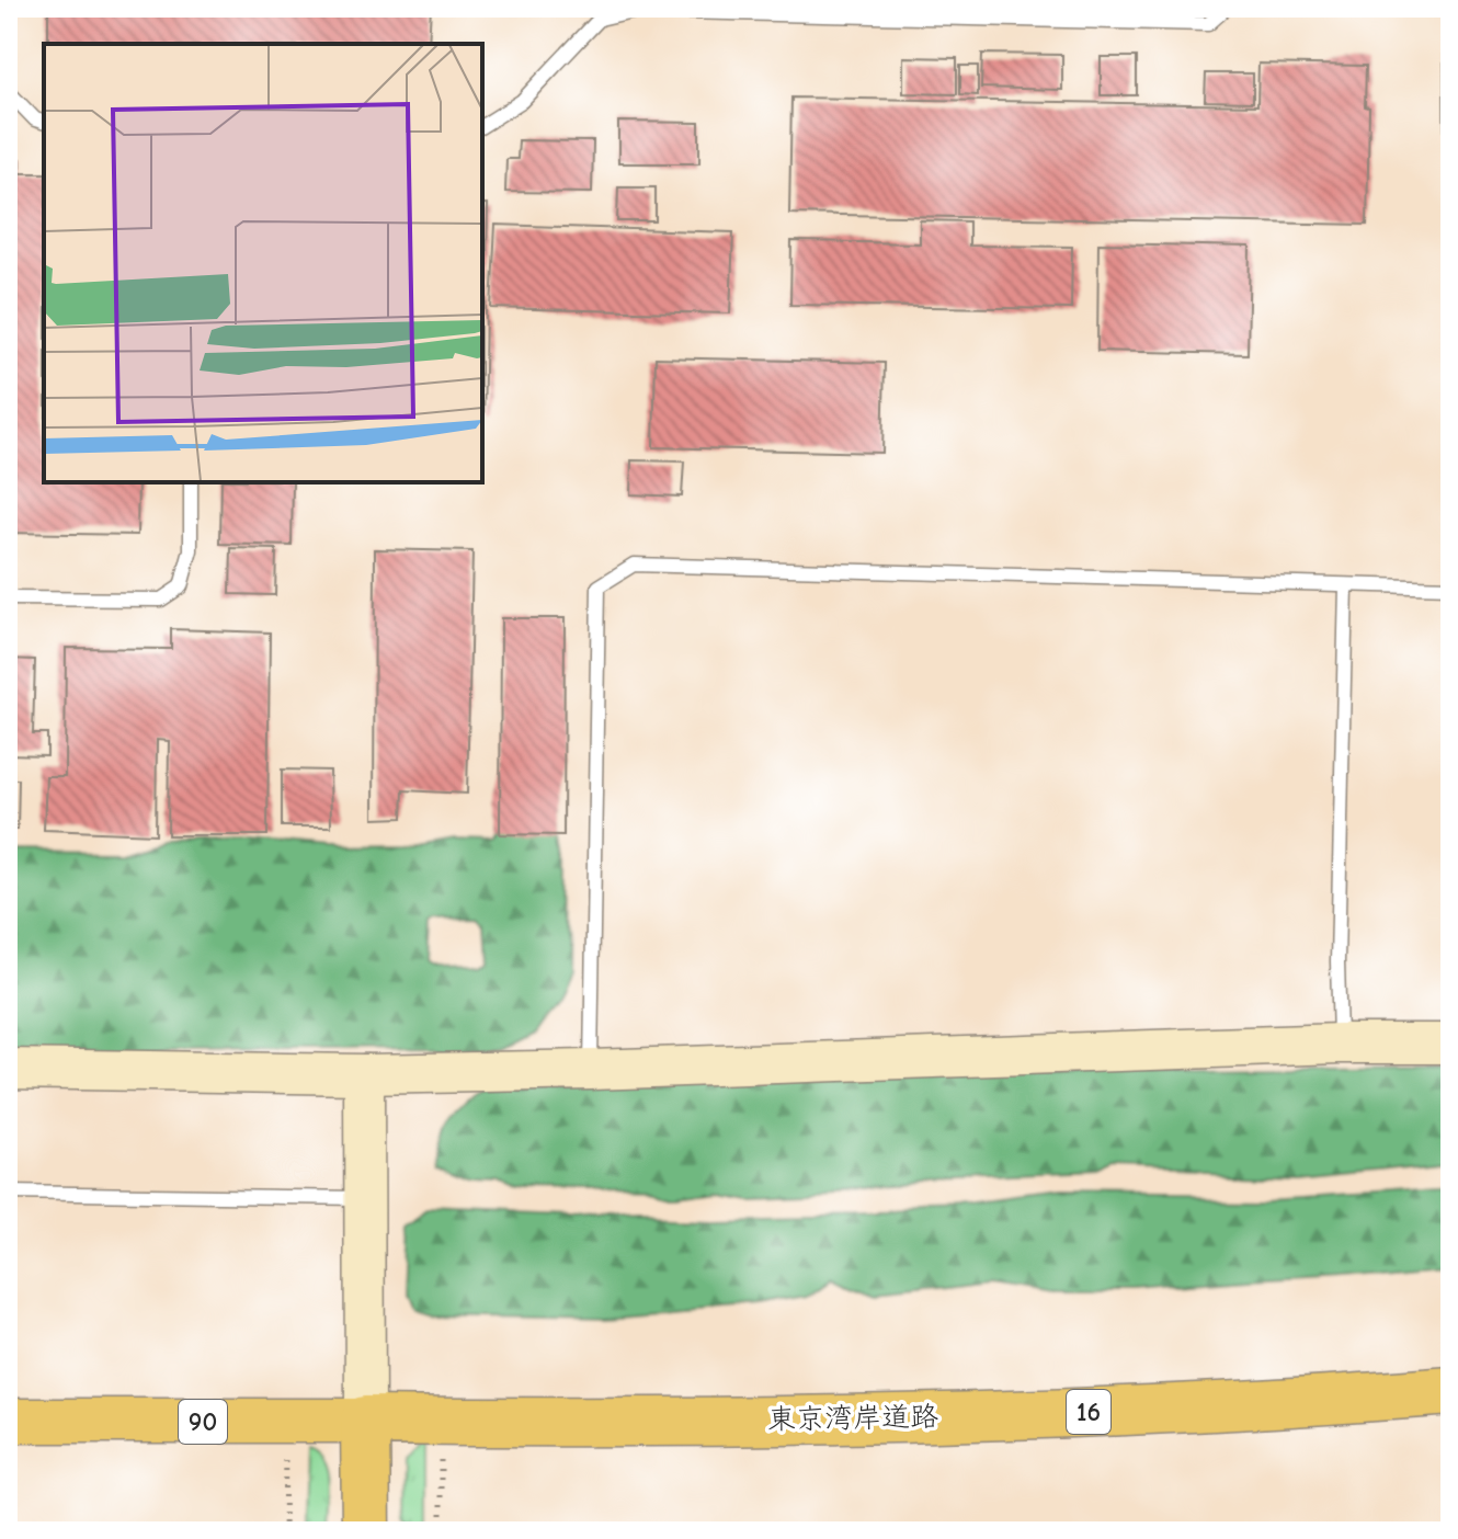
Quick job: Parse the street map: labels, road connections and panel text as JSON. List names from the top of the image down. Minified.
{"streets":{"highway":["16","東京湾岸道路"],"main road":["90"]},"crossings":[["東京湾岸道路","90"]]}
